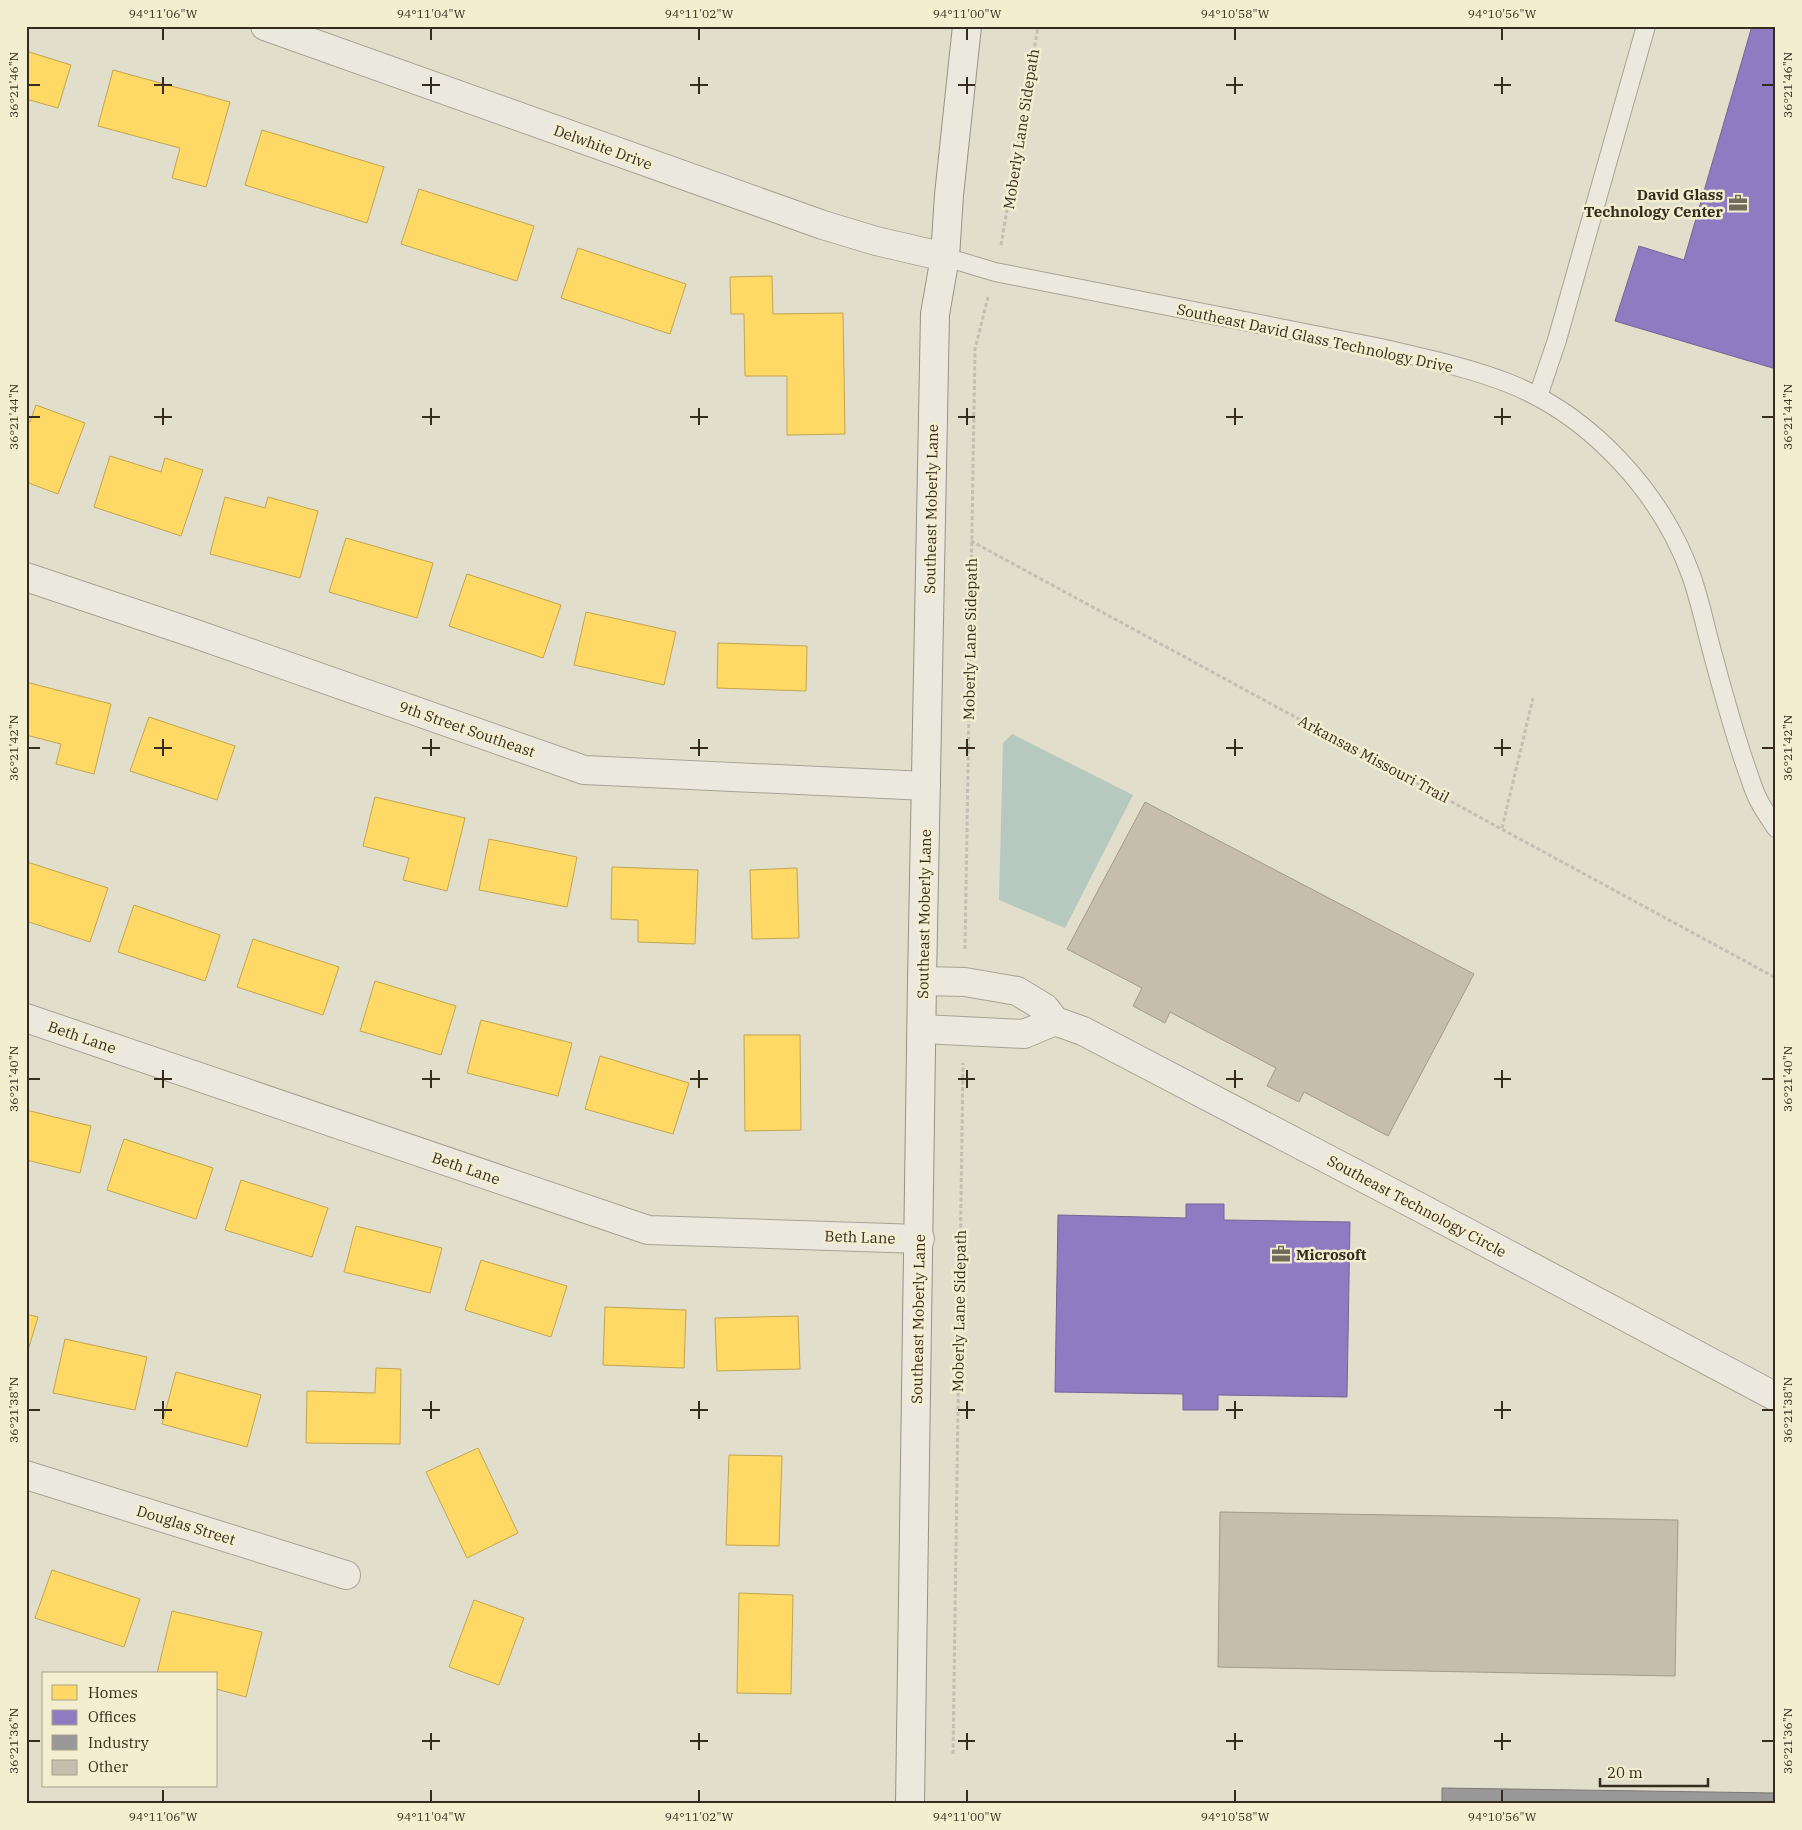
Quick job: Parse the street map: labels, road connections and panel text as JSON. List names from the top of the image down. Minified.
{"streets":{"street":["Delwhite Drive","Southeast Moberly Lane","9th Street Southeast","Beth Lane","Southeast Technology Circle","Douglas Street"],"lane":["Southeast David Glass Technology Drive"],"path":["Moberly Lane Sidepath","Arkansas Missouri Trail"]},"crossings":[["Moberly Lane Sidepath","Arkansas Missouri Trail"],["Delwhite Drive","Southeast David Glass Technology Drive"],["Delwhite Drive","Southeast Moberly Lane"],["Southeast David Glass Technology Drive","Southeast Moberly Lane"],["Southeast Moberly Lane","9th Street Southeast"],["Southeast Moberly Lane","Beth Lane"],["Southeast Moberly Lane","Southeast Technology Circle"]],"places":{"office":["David Glass Technology Center","Microsoft"]},"legend":["Homes","Offices","Industry","Other"],"scale_bar":"20 m","coordinates":["94°11'06\"W","94°11'04\"W","94°11'02\"W","94°11'00\"W","94°10'58\"W","94°10'56\"W","36°21'46\"N","36°21'44\"N","36°21'42\"N","36°21'40\"N","36°21'38\"N","36°21'36\"N"]}
